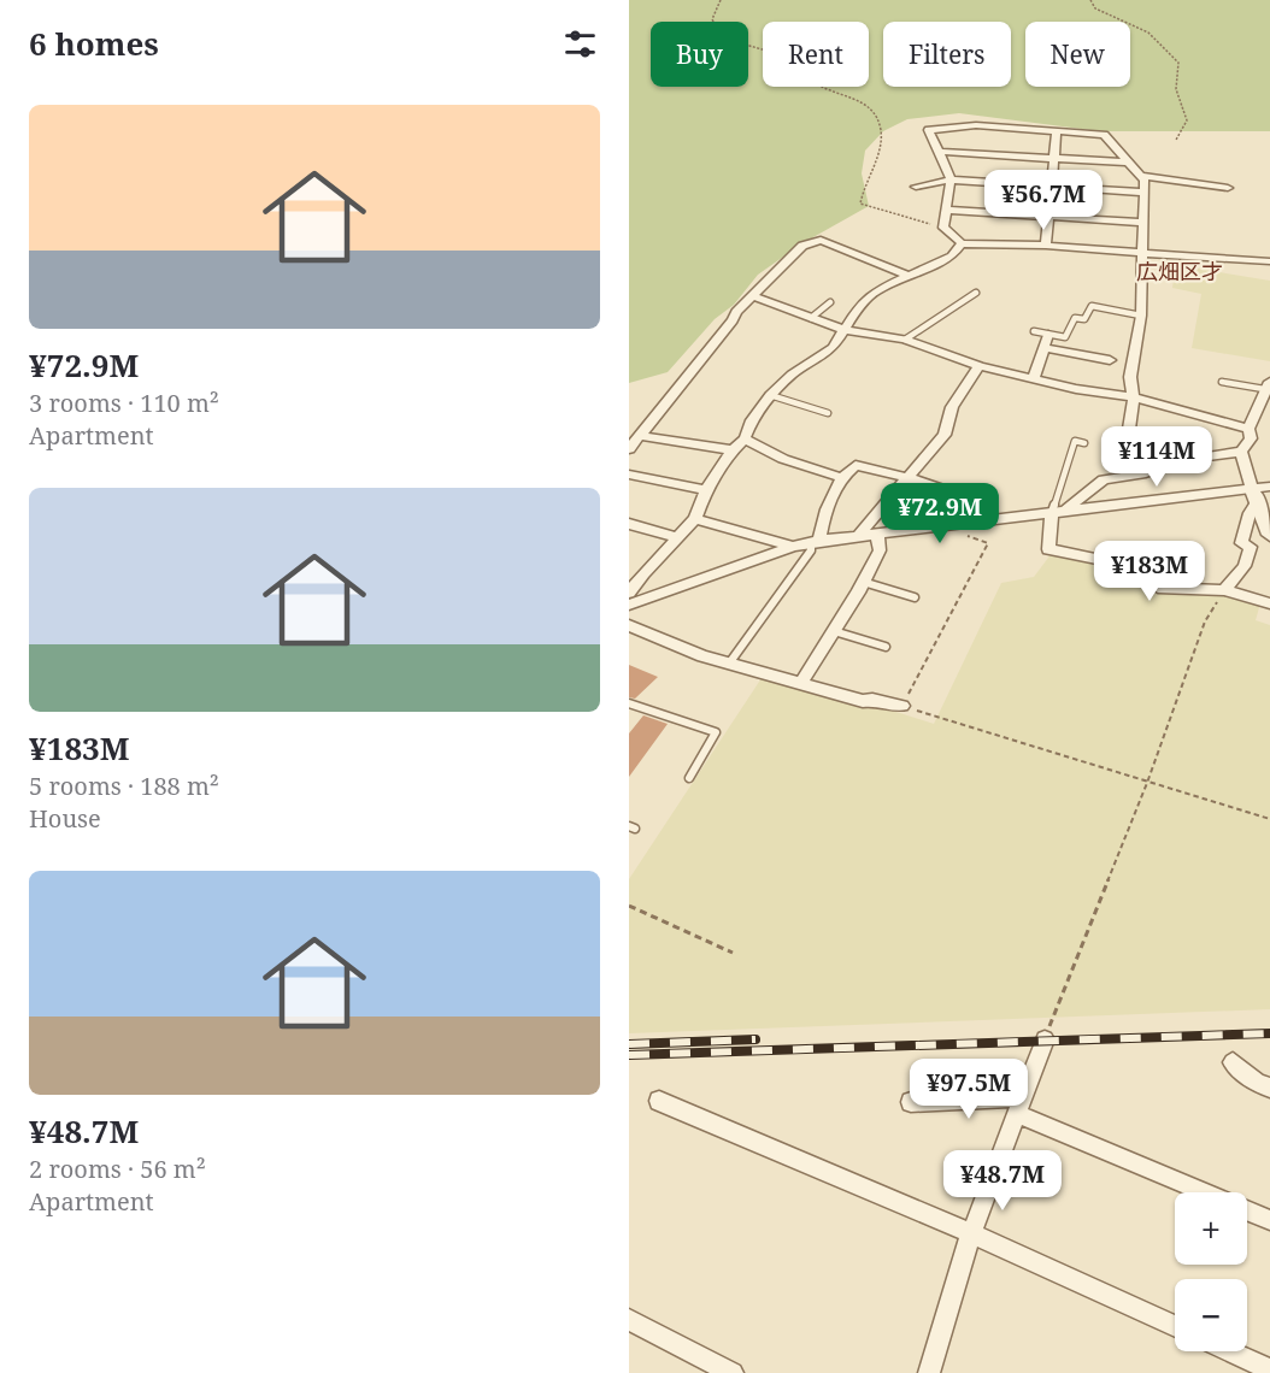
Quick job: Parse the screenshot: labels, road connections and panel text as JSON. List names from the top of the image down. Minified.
{"districts":["広畑区才"],"page":{"heading":"6 homes","chip":["Buy","Rent","Filters","New"],"list":[{"name":"¥72.9M","note":"3 rooms · 110 m² · Apartment"},{"name":"¥183M","note":"5 rooms · 188 m² · House"},{"name":"¥48.7M","note":"2 rooms · 56 m² · Apartment"}],"price":["¥56.7M","¥114M","¥72.9M","¥183M","¥97.5M","¥48.7M"],"map_buttons":["+","−"]}}
